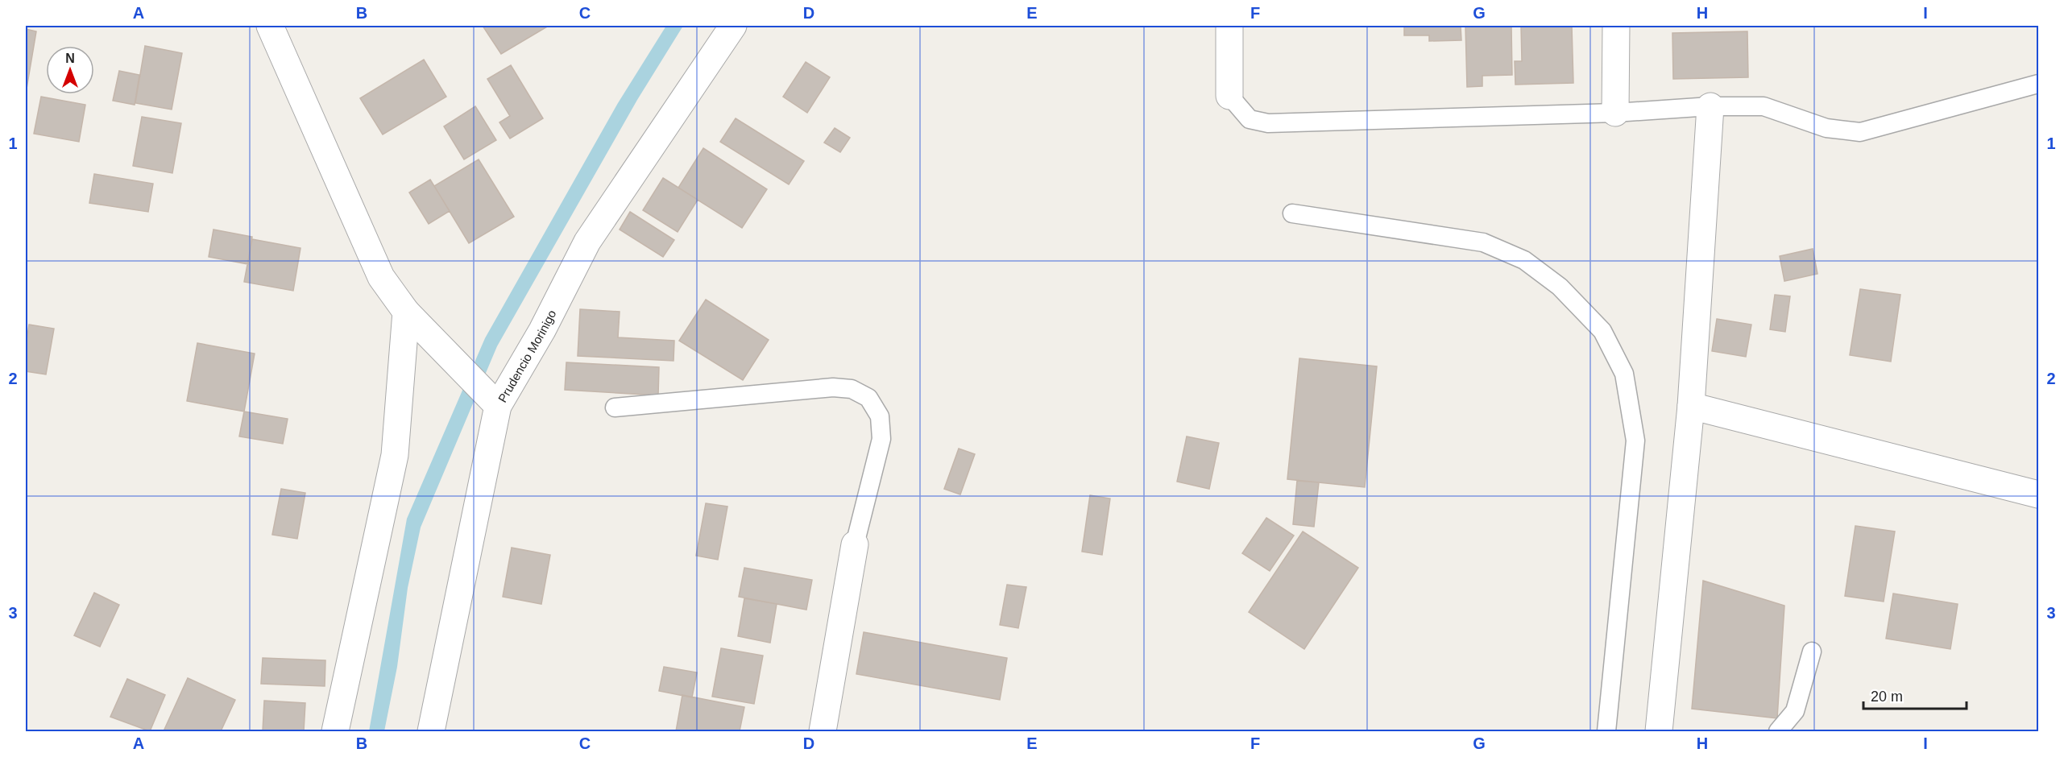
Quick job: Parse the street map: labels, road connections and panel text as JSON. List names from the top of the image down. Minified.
{"streets":{"street":["Prudencio Morinigo"]},"scale_bar":"20 m","north":"top","grid":{"columns":["A","B","C","D","E","F","G","H","I"],"rows":["1","2","3"]}}
